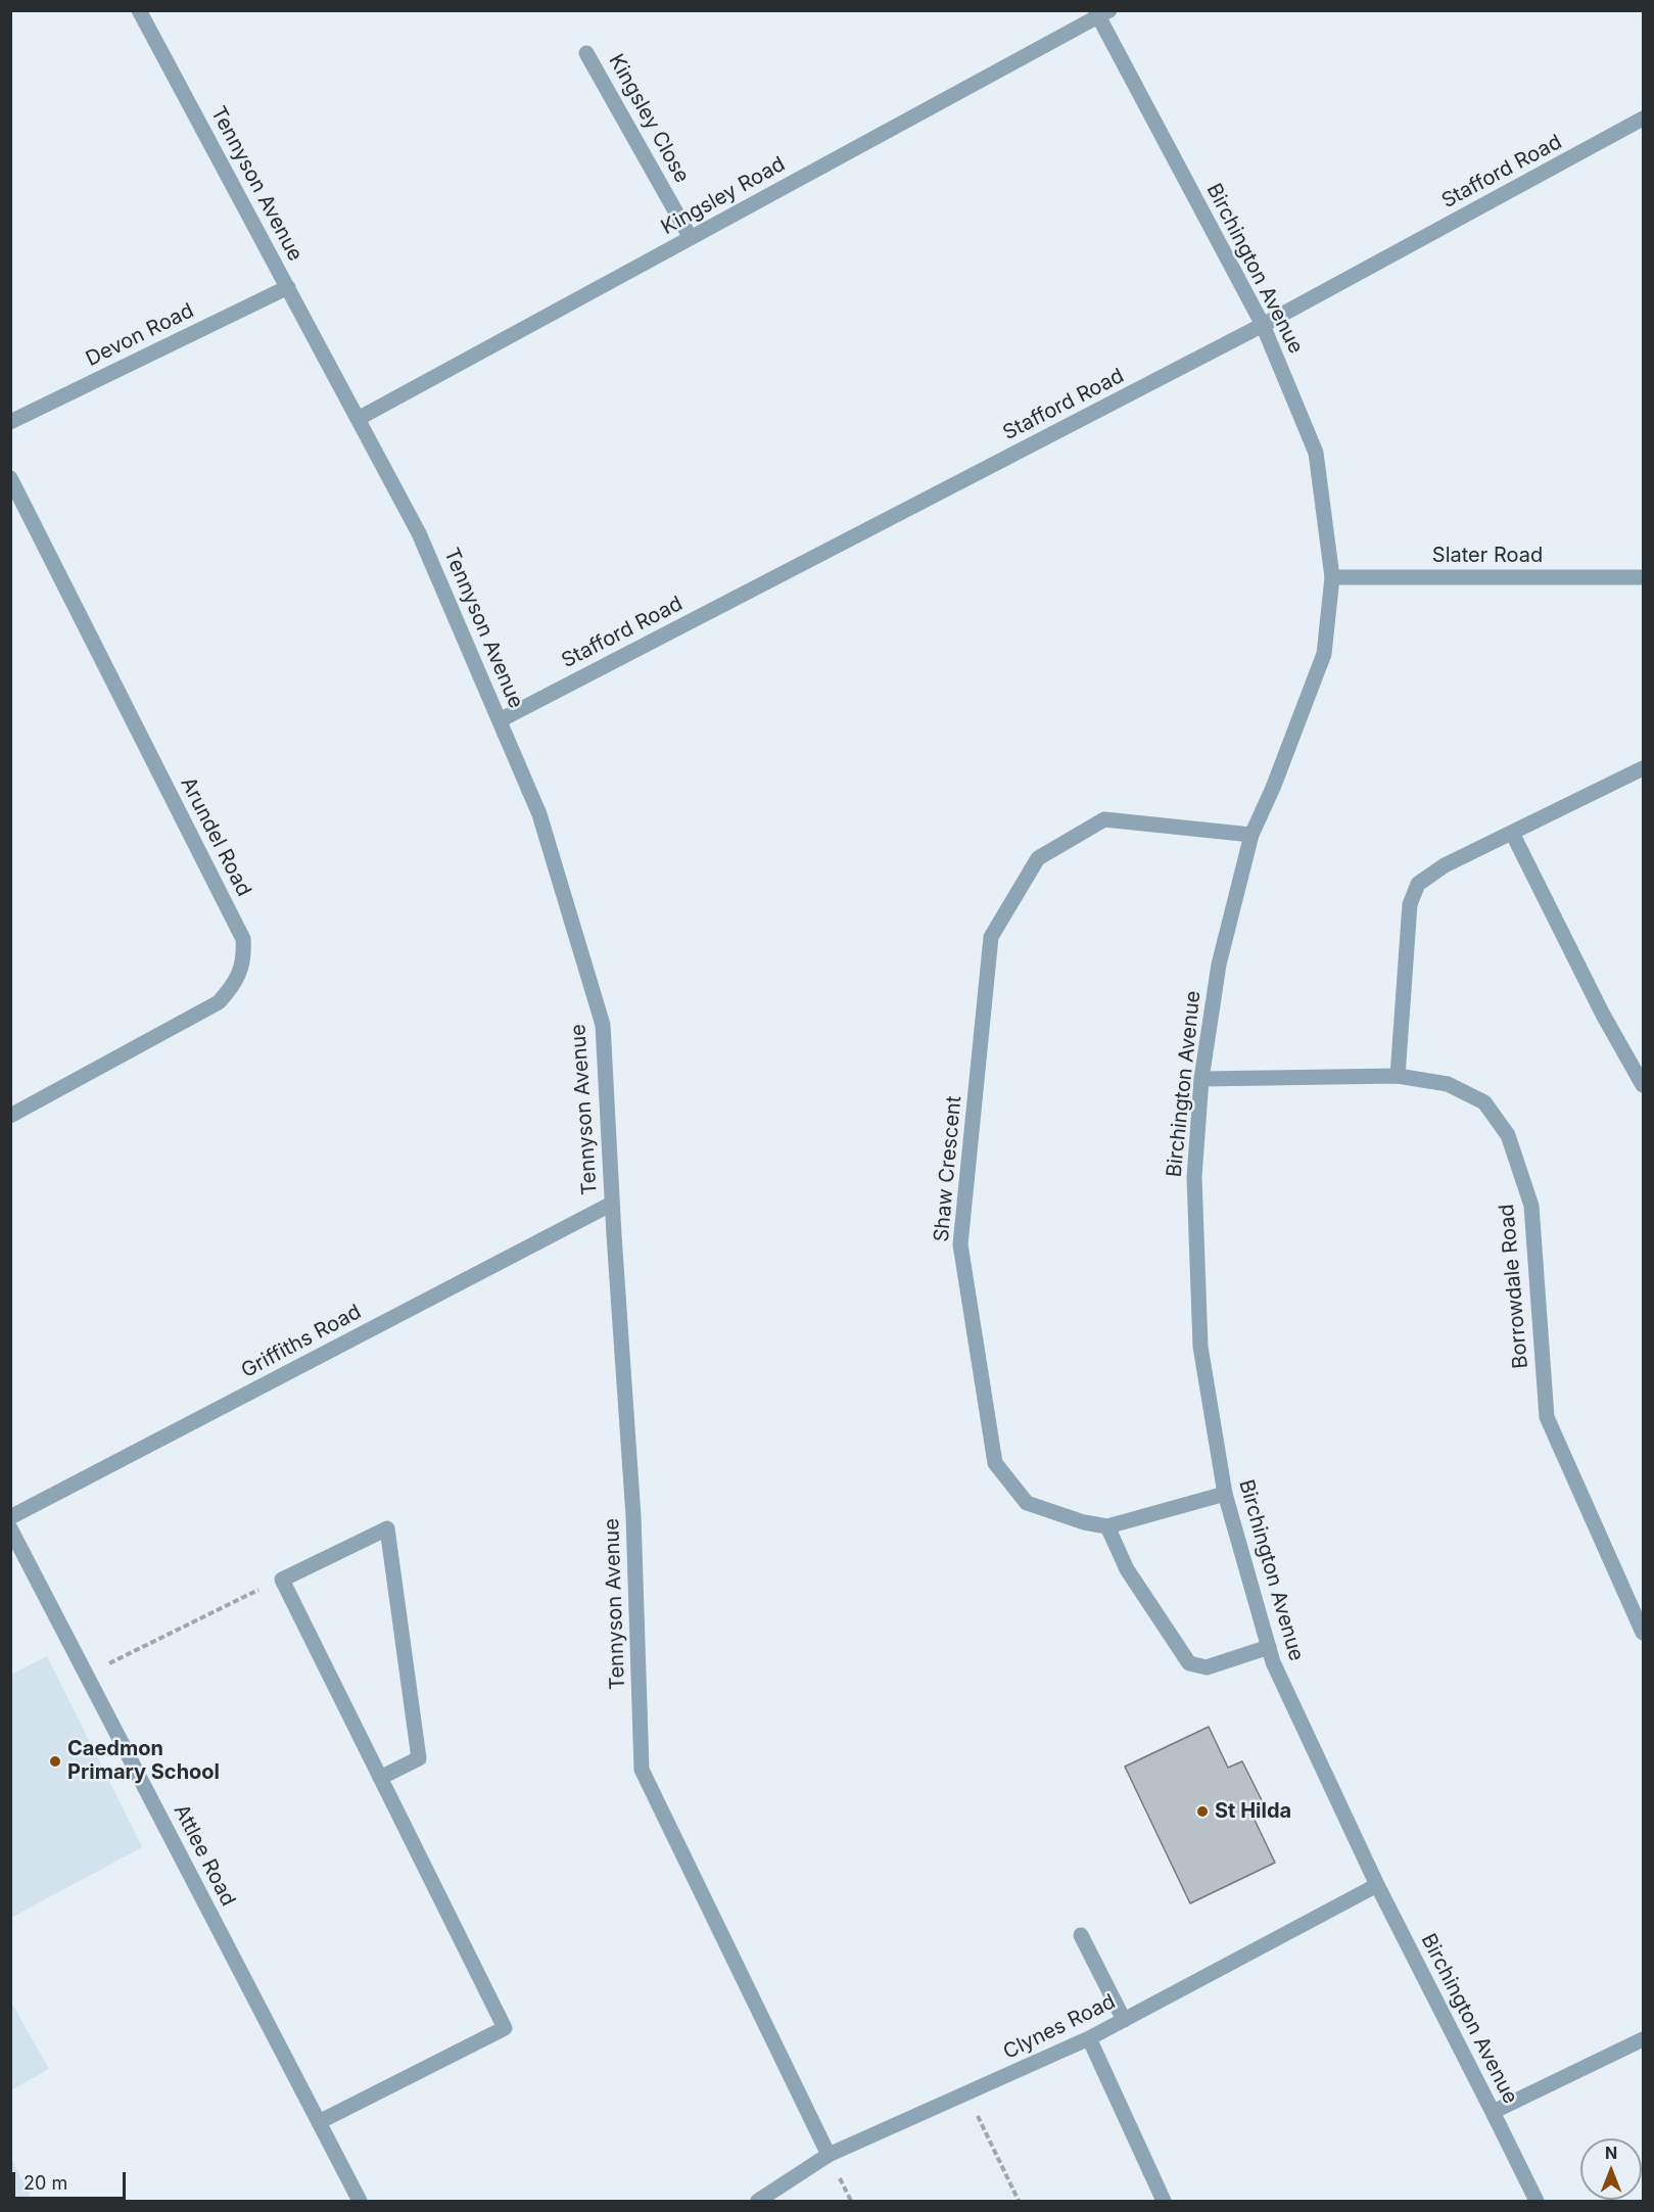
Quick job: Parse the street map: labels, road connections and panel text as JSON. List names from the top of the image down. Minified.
{"streets":{"street":["Kingsley Close","Stafford Road","Tennyson Avenue","Kingsley Road","Birchington Avenue","Devon Road","Slater Road","Arundel Road","Shaw Crescent","Borrowdale Road","Griffiths Road","Attlee Road","Clynes Road"]},"crossings":[["Kingsley Close","Kingsley Road"],["Stafford Road","Tennyson Avenue"],["Stafford Road","Birchington Avenue"],["Tennyson Avenue","Kingsley Road"],["Tennyson Avenue","Devon Road"],["Tennyson Avenue","Griffiths Road"],["Tennyson Avenue","Clynes Road"],["Kingsley Road","Birchington Avenue"],["Birchington Avenue","Slater Road"],["Birchington Avenue","Shaw Crescent"],["Birchington Avenue","Borrowdale Road"],["Birchington Avenue","Clynes Road"]],"places":["Caedmon Primary School","St Hilda"],"scale_bar":"20 m","north":"top"}
